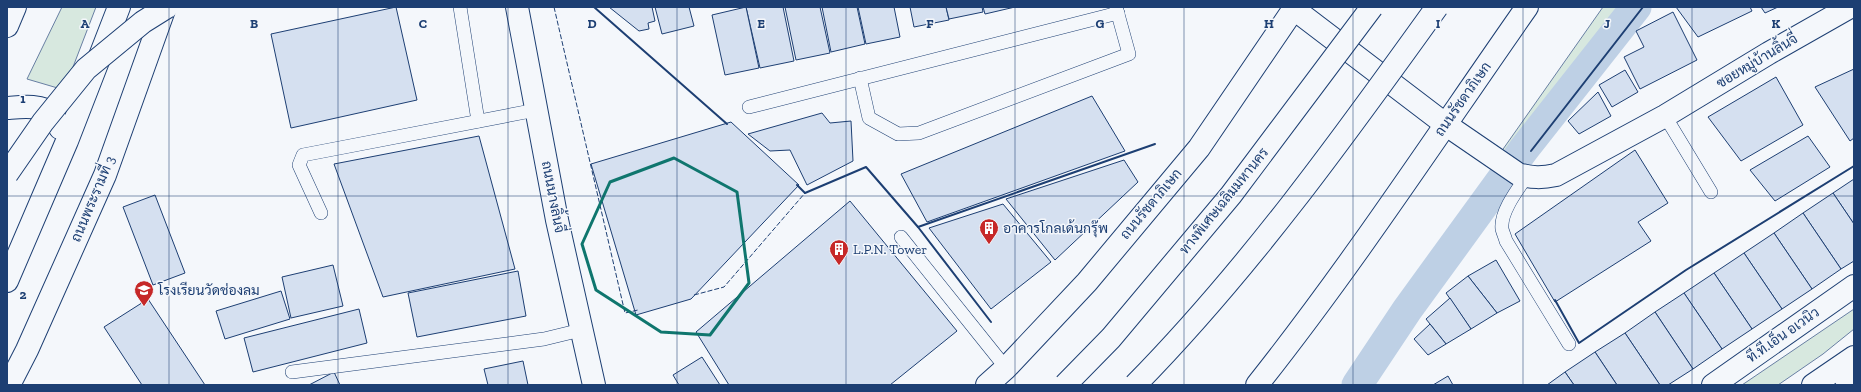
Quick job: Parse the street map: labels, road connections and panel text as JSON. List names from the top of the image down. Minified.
{"streets":{"main road":["ซอยหมู่บ้านลิ้นจี่","ถนนรัชดาภิเษก","ถนนนางลิ้นจี่","ถนนพระรามที่ 3","ทางพิเศษเฉลิมมหานคร","ที.ที.เอ็น อเวนิว"]},"places":{"building":["อาคารโกลเด้นกรุ๊พ","L.P.N. Tower"],"school or university":["โรงเรียนวัดช่องลม"]},"grid":{"columns":["A","B","C","D","E","F","G","H","I","J","K"],"rows":["1","2"]}}
